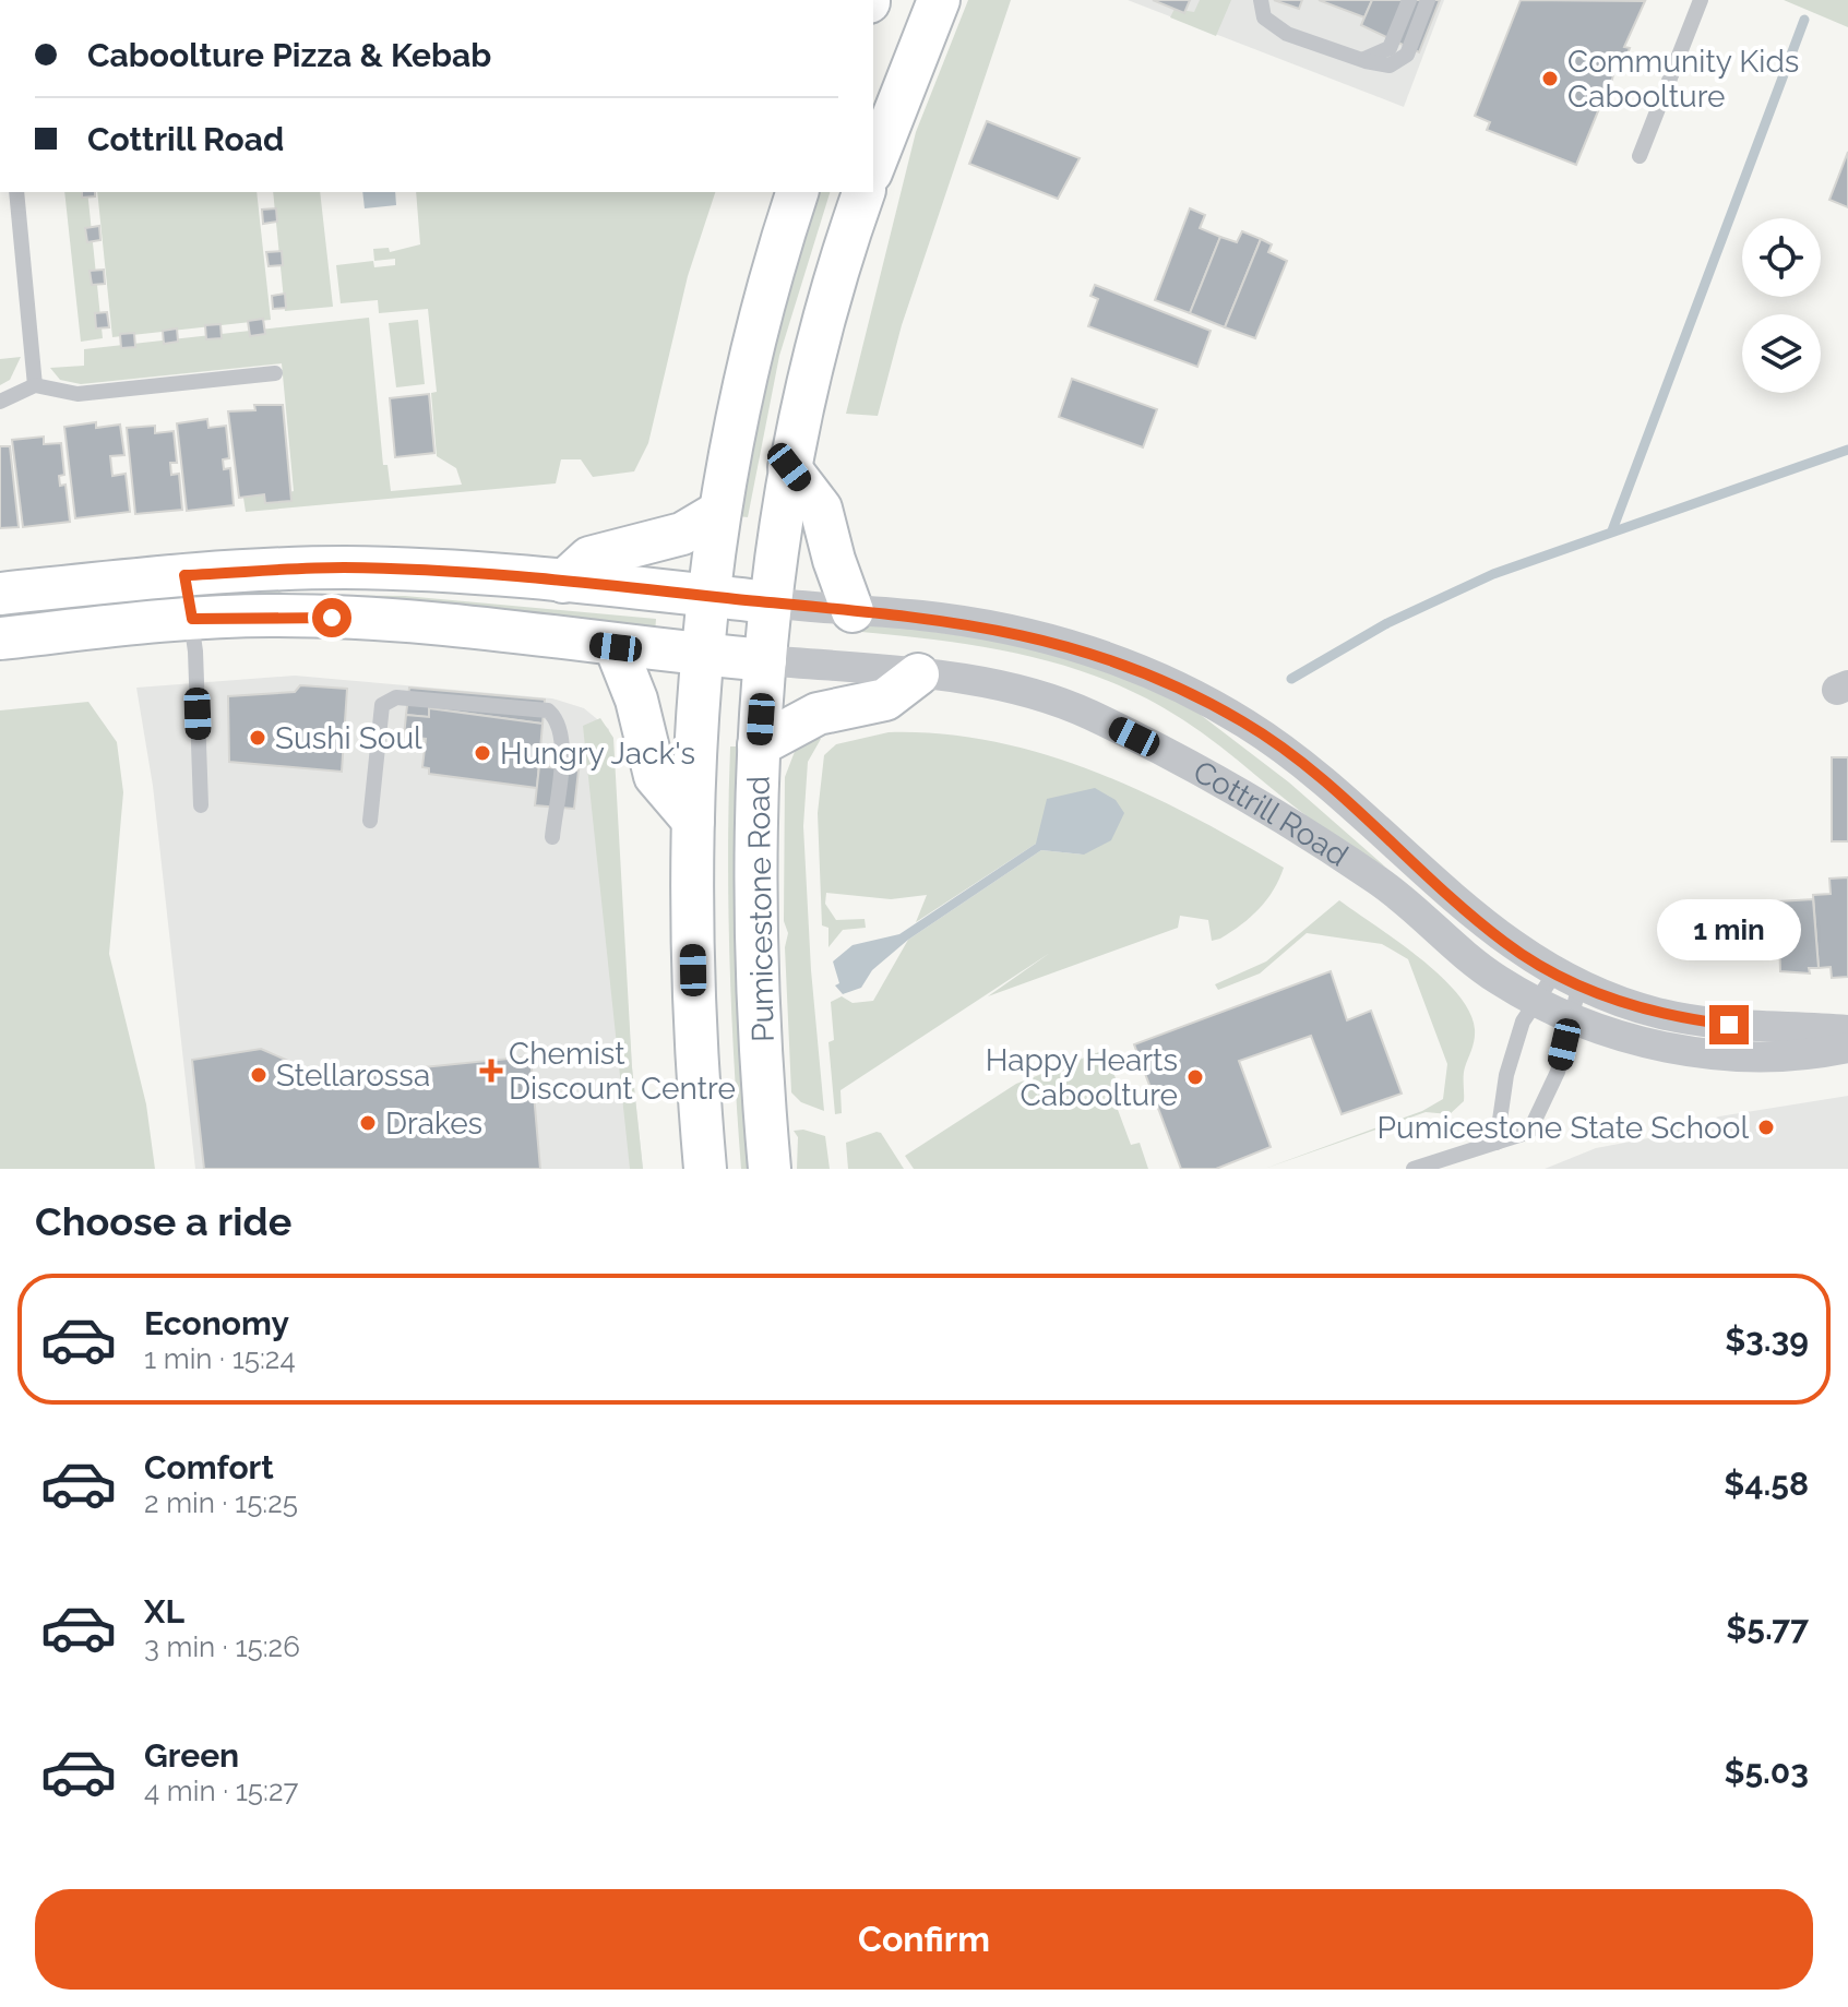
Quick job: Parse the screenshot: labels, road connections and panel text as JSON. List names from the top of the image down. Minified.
{"streets":{"main road":["Cottrill Road","Pumicestone Road"]},"crossings":[["Cottrill Road","Pumicestone Road"]],"places":{"other":["Community Kids Caboolture","Sushi Soul","Hungry Jack's","Stellarossa","Happy Hearts Caboolture","Drakes","Pumicestone State School"],"health":["Chemist Discount Centre"]},"page":{"banner":["Caboolture Pizza & Kebab","Cottrill Road"],"bubble":"1 min","heading":"Choose a ride","list":[{"name":"Economy","note":"1 min · 15:24","value":"$3.39"},{"name":"Comfort","note":"2 min · 15:25","value":"$4.58"},{"name":"XL","note":"3 min · 15:26","value":"$5.77"},{"name":"Green","note":"4 min · 15:27","value":"$5.03"}],"buttons":"Confirm"}}
